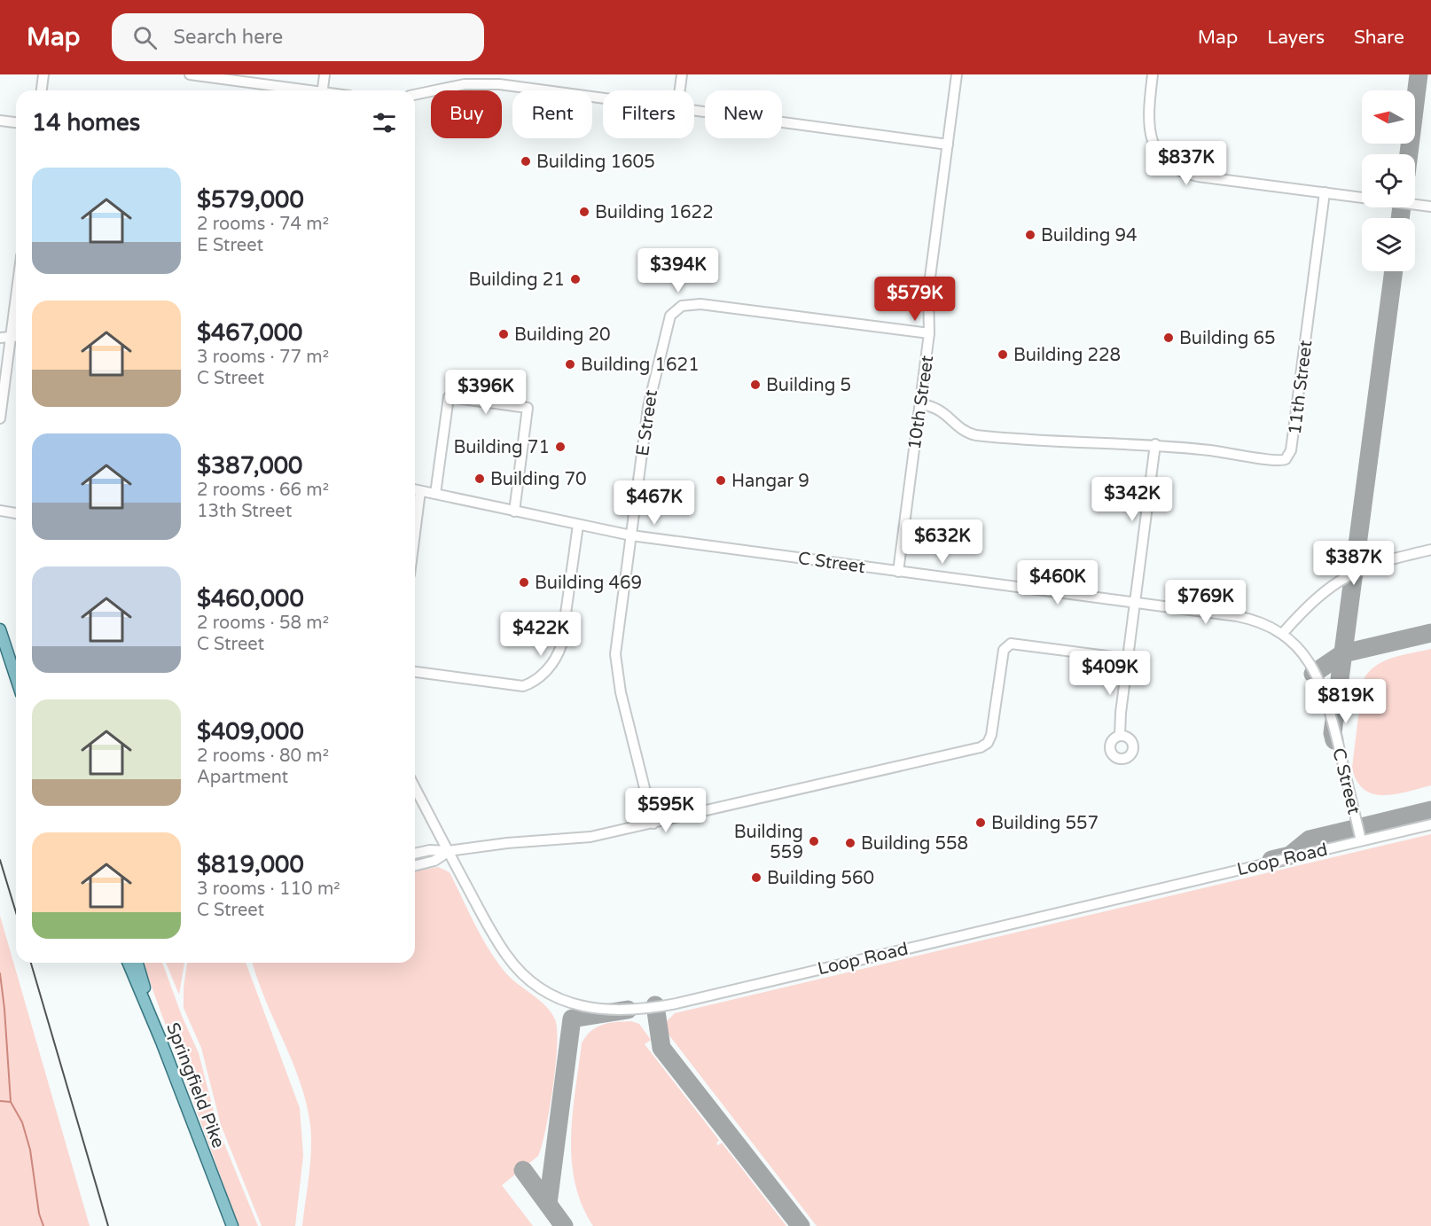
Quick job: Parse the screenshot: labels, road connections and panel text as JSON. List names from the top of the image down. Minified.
{"streets":{"main road":["Springfield Pike"],"street":["11th Street","10th Street","E Street","C Street","Loop Road"]},"crossings":[["11th Street","10th Street"],["10th Street","E Street"],["10th Street","C Street"],["E Street","C Street"],["C Street","Loop Road"]],"places":["Building 1605","Building 1622","Building 94","Building 21","Building 20","Building 65","Building 228","Building 1621","Building 5","Building 71","Building 70","Hangar 9","Building 469","Building 557","Building 559","Building 558","Building 560"],"north":"left","page":{"header":"Map","search":"Search here","nav":["Map","Layers","Share"],"chip":["Buy","Rent","Filters","New"],"heading":"14 homes","price":["$837K","$394K","$579K","$396K","$342K","$467K","$632K","$387K","$460K","$769K","$422K","$409K","$819K","$595K"],"list":[{"name":"$579,000","note":"2 rooms · 74 m² · E Street"},{"name":"$467,000","note":"3 rooms · 77 m² · C Street"},{"name":"$387,000","note":"2 rooms · 66 m² · 13th Street"},{"name":"$460,000","note":"2 rooms · 58 m² · C Street"},{"name":"$409,000","note":"2 rooms · 80 m² · Apartment"},{"name":"$819,000","note":"3 rooms · 110 m² · C Street"}]}}
